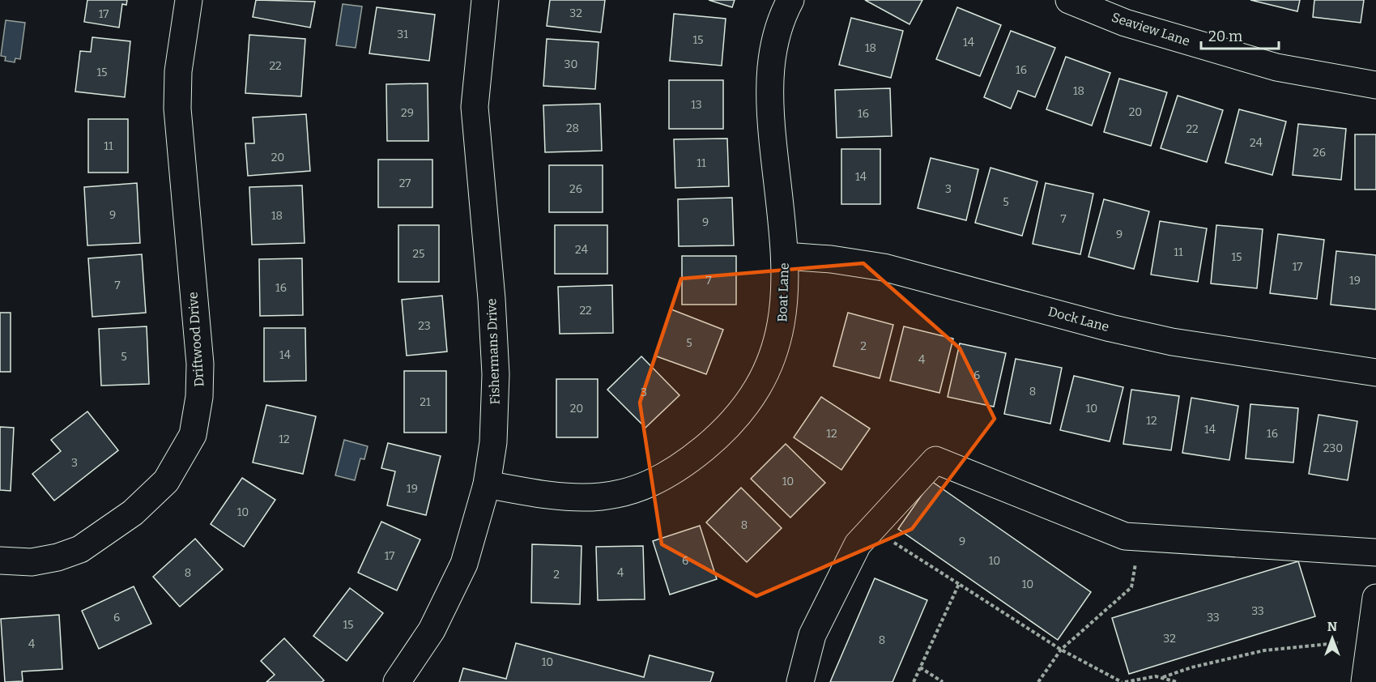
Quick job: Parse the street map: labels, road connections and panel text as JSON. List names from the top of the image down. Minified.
{"streets":{"street":["Seaview Lane","Boat Lane","Dock Lane","Driftwood Drive","Fishermans Drive"]},"crossings":[["Boat Lane","Dock Lane"],["Boat Lane","Fishermans Drive"]],"house_numbers":["32","17","31","15","14","18","30","22","16","15","18","13","20","29","16","28","22","24","11","26","20","11","14","27","26","3","5","9","18","7","9","9","24","11","25","15","17","7","19","7","16","22","23","5","2","14","5","4","6","8","3","21","20","10","12","14","12","16","12","230","3","10","19","10","8","9","17","6","10","8","4","2","10","33","6","33","15","32","8","4","10"],"scale_bar":"20 m","north":"top"}
